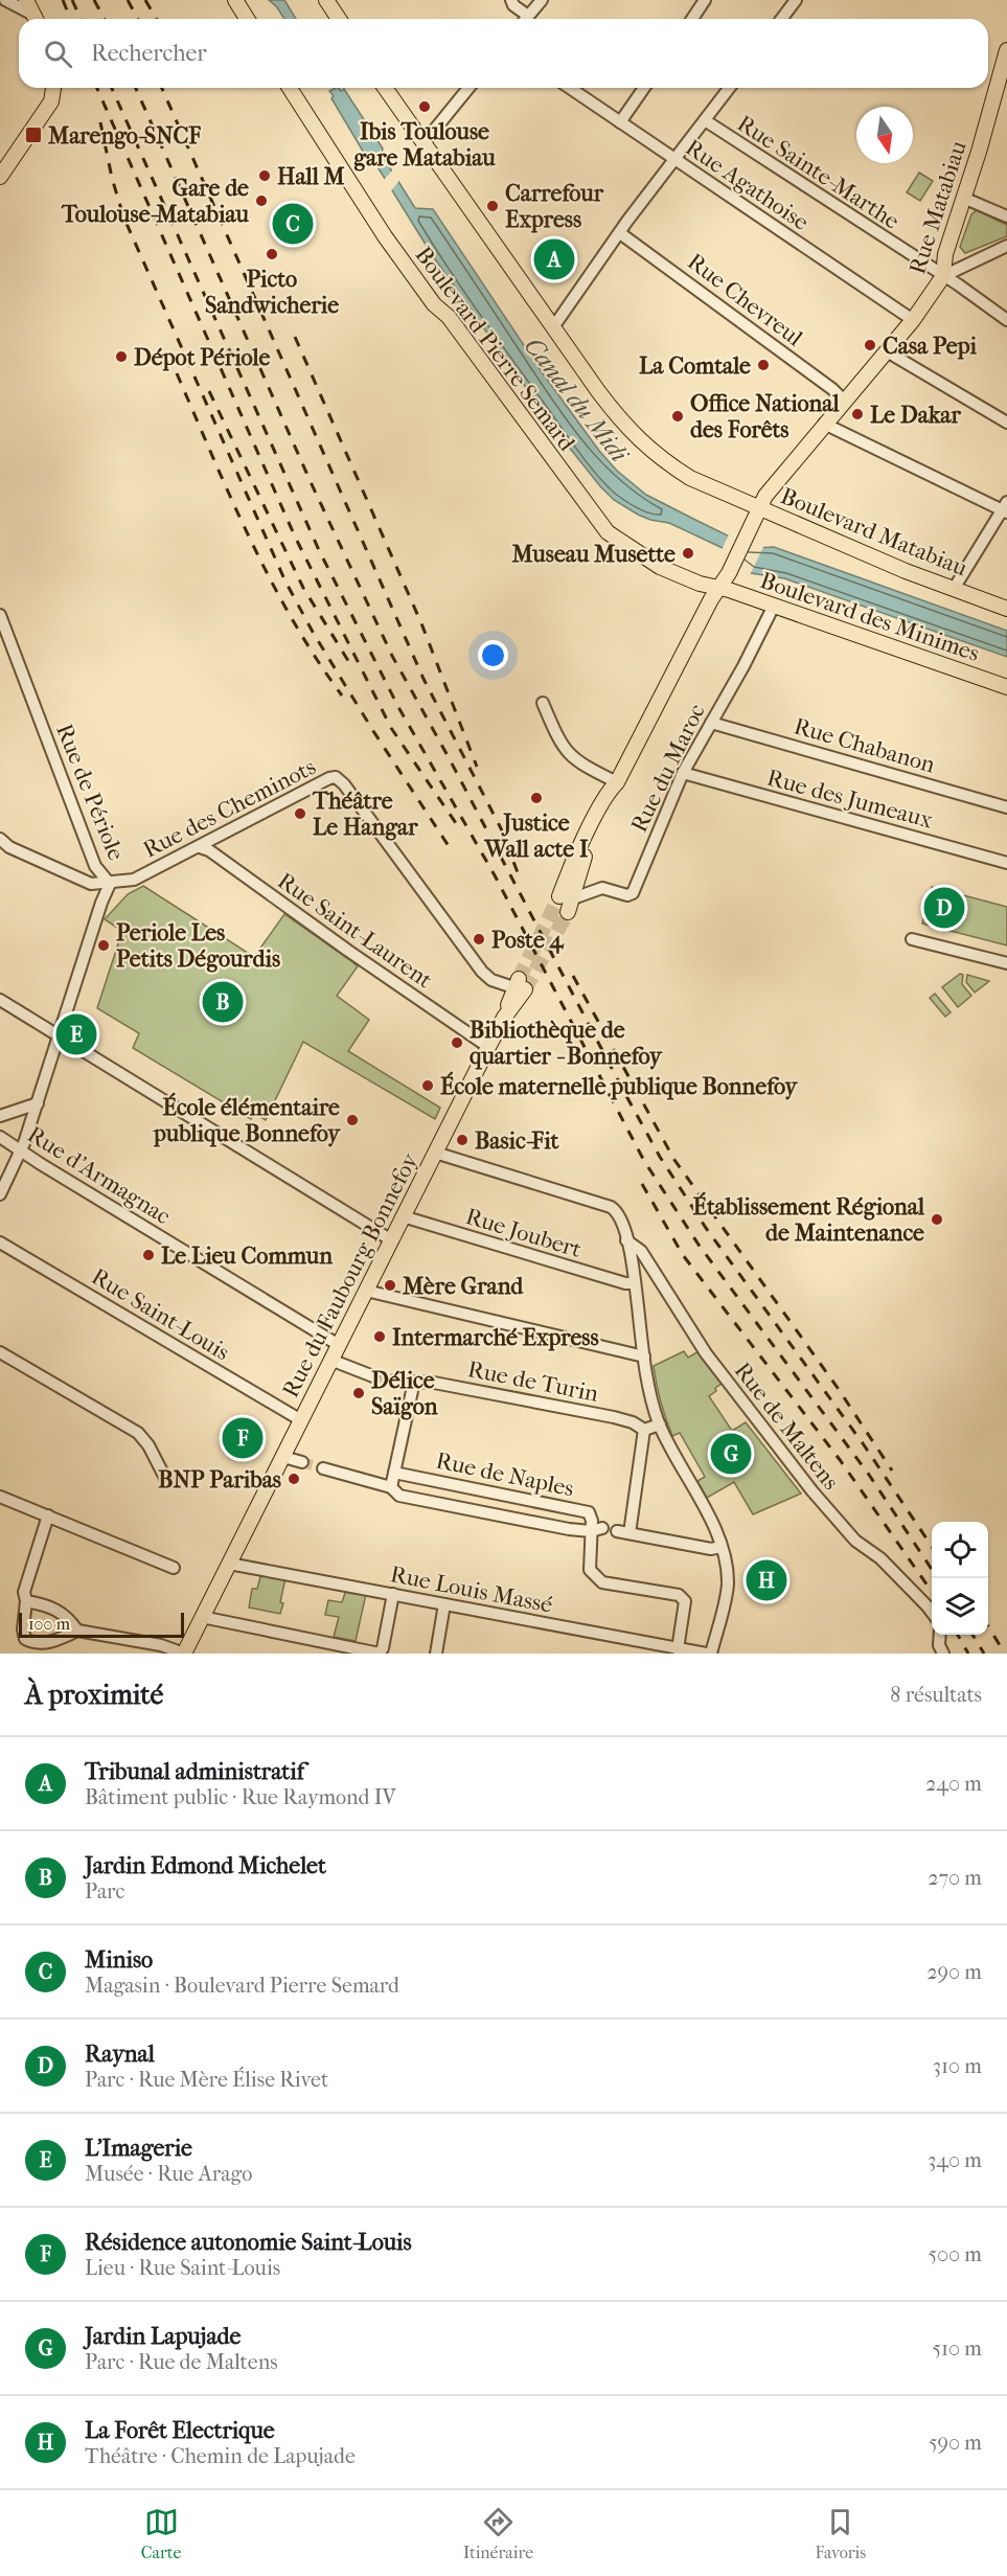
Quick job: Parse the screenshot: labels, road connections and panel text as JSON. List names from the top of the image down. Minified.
{"streets":{"main road":["Rue Matabiau","Boulevard Pierre Semard","Boulevard Matabiau","Boulevard des Minimes","Rue du Faubourg Bonnefoy"],"street":["Rue Sainte-Marthe","Rue Agathoise","Rue Chevreul","Rue Chabanon","Rue du Maroc","Rue de Périole","Rue des Jumeaux","Rue des Cheminots","Rue Saint-Laurent","Rue d'Armagnac","Rue Joubert","Rue Saint-Louis","Rue de Turin","Rue de Maltens","Rue de Naples","Rue Louis Massé"]},"crossings":[["Rue Sainte-Marthe","Rue Matabiau"],["Rue Agathoise","Rue Matabiau"],["Rue Matabiau","Rue Chevreul"],["Rue Matabiau","Boulevard Pierre Semard"],["Rue Matabiau","Boulevard Matabiau"],["Rue Matabiau","Boulevard des Minimes"],["Rue Matabiau","Rue du Maroc"],["Boulevard Pierre Semard","Boulevard des Minimes"],["Boulevard des Minimes","Rue du Maroc"],["Rue Chabanon","Rue du Maroc"],["Rue du Maroc","Rue des Jumeaux"],["Rue de Périole","Rue des Cheminots"],["Rue de Périole","Rue d'Armagnac"],["Rue des Cheminots","Rue Saint-Laurent"],["Rue des Cheminots","Rue du Faubourg Bonnefoy"],["Rue Saint-Laurent","Rue du Faubourg Bonnefoy"],["Rue d'Armagnac","Rue du Faubourg Bonnefoy"],["Rue Joubert","Rue du Faubourg Bonnefoy"],["Rue du Faubourg Bonnefoy","Rue Saint-Louis"],["Rue du Faubourg Bonnefoy","Rue Louis Massé"],["Rue de Naples","Rue Louis Massé"]],"water":["Canal du Midi"],"places":{"other":["Ibis Toulouse gare Matabiau","Hall M","Gare de Toulouse-Matabiau","Carrefour Express","Picto Sandwicherie","Casa Pepi","Dépot Périole","La Comtale","Le Dakar","Office National des Forêts","Museau Musette","Justice Wall acte I","Théâtre Le Hangar","Poste 4","Periole Les Petits Dégourdis","Bibliothèque de quartier - Bonnefoy","École maternelle publique Bonnefoy","École élémentaire publique Bonnefoy","Basic-Fit","Établissement Régional de Maintenance","Le Lieu Commun","Mère Grand","Intermarché Express","Délice Saïgon","BNP Paribas"],"transit":["Marengo-SNCF"]},"scale_bar":"100 m","north":"bottom","page":{"search":"Rechercher","pins":["C","A","D","B","E","F","G","H"],"scale":"100 m","heading":["À proximité","8 résultats"],"list":[{"mark":"A","name":"Tribunal administratif","note":"Bâtiment public · Rue Raymond IV","value":"240 m"},{"mark":"B","name":"Jardin Edmond Michelet","note":"Parc","value":"270 m"},{"mark":"C","name":"Miniso","note":"Magasin · Boulevard Pierre Semard","value":"290 m"},{"mark":"D","name":"Raynal","note":"Parc · Rue Mère Élise Rivet","value":"310 m"},{"mark":"E","name":"L'Imagerie","note":"Musée · Rue Arago","value":"340 m"},{"mark":"F","name":"Résidence autonomie Saint-Louis","note":"Lieu · Rue Saint-Louis","value":"500 m"},{"mark":"G","name":"Jardin Lapujade","note":"Parc · Rue de Maltens","value":"510 m"},{"mark":"H","name":"La Forêt Electrique","note":"Théâtre · Chemin de Lapujade","value":"590 m"}],"nav":["Carte","Itinéraire","Favoris"]}}
